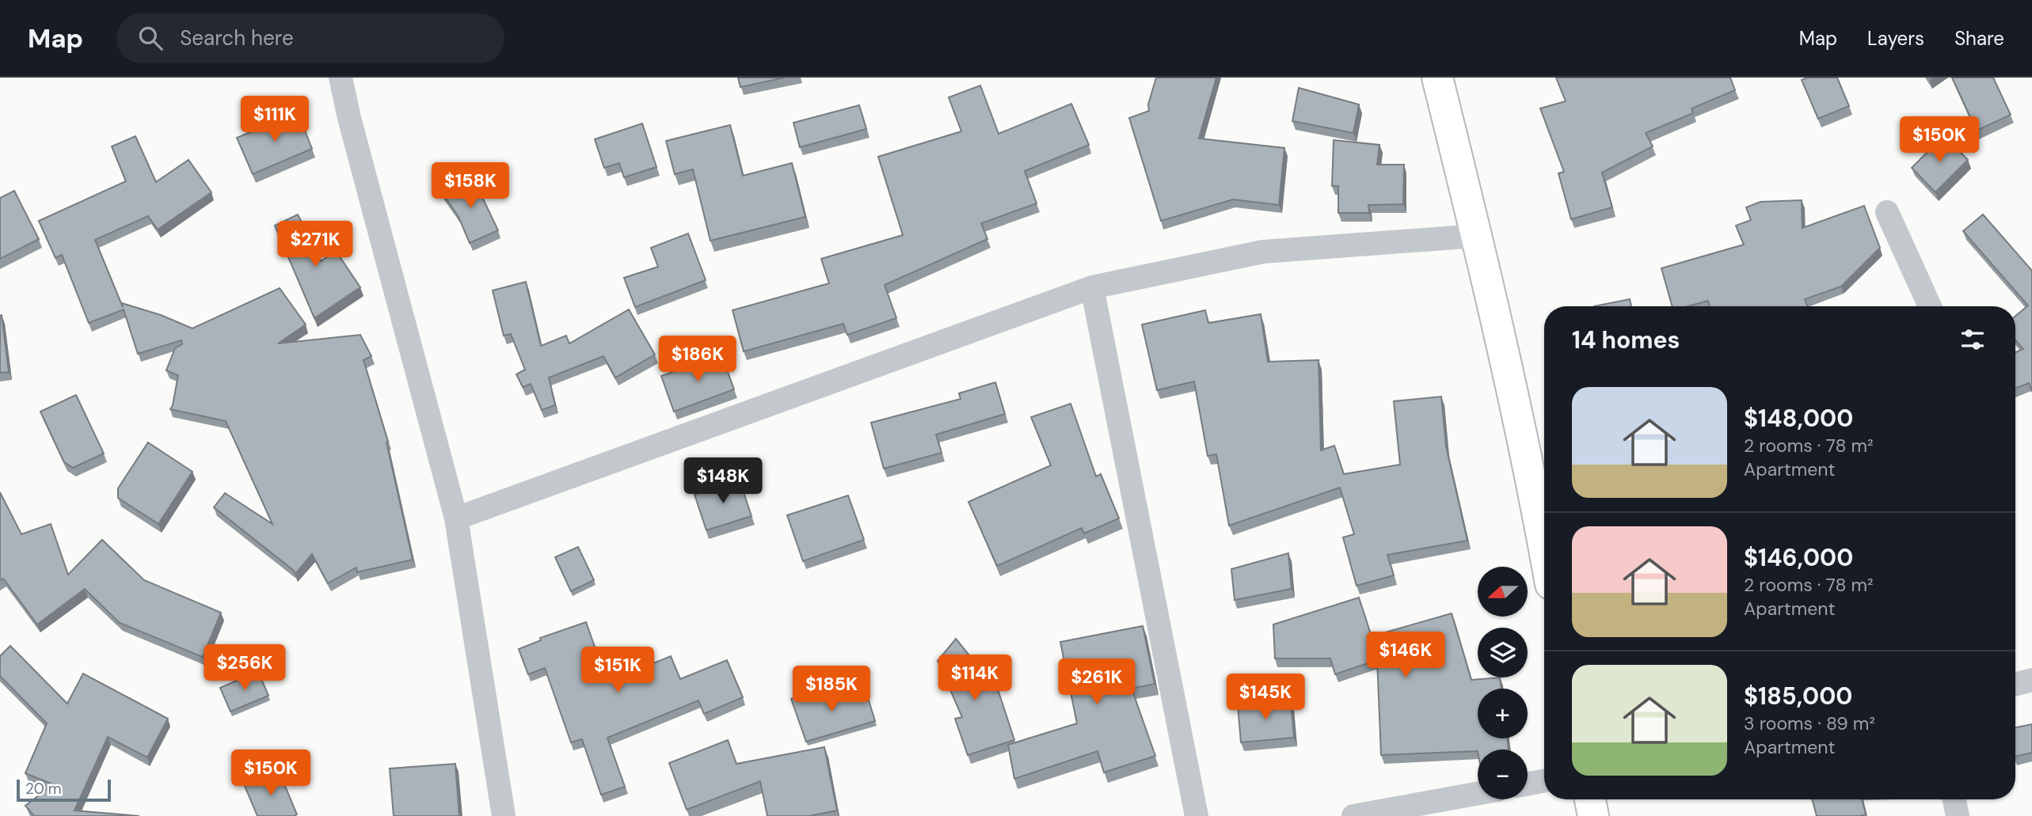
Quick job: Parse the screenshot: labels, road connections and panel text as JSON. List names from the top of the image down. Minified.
{"scale_bar":"20 m","north":"left","page":{"header":"Map","search":"Search here","nav":["Map","Layers","Share"],"price":["$111K","$150K","$158K","$271K","$186K","$148K","$146K","$256K","$151K","$114K","$261K","$185K","$145K","$150K"],"heading":"14 homes","list":[{"name":"$148,000","note":"2 rooms · 78 m² · Apartment"},{"name":"$146,000","note":"2 rooms · 78 m² · Apartment"},{"name":"$185,000","note":"3 rooms · 89 m² · Apartment"}],"map_buttons":["+","−"],"scale":"20 m"}}
